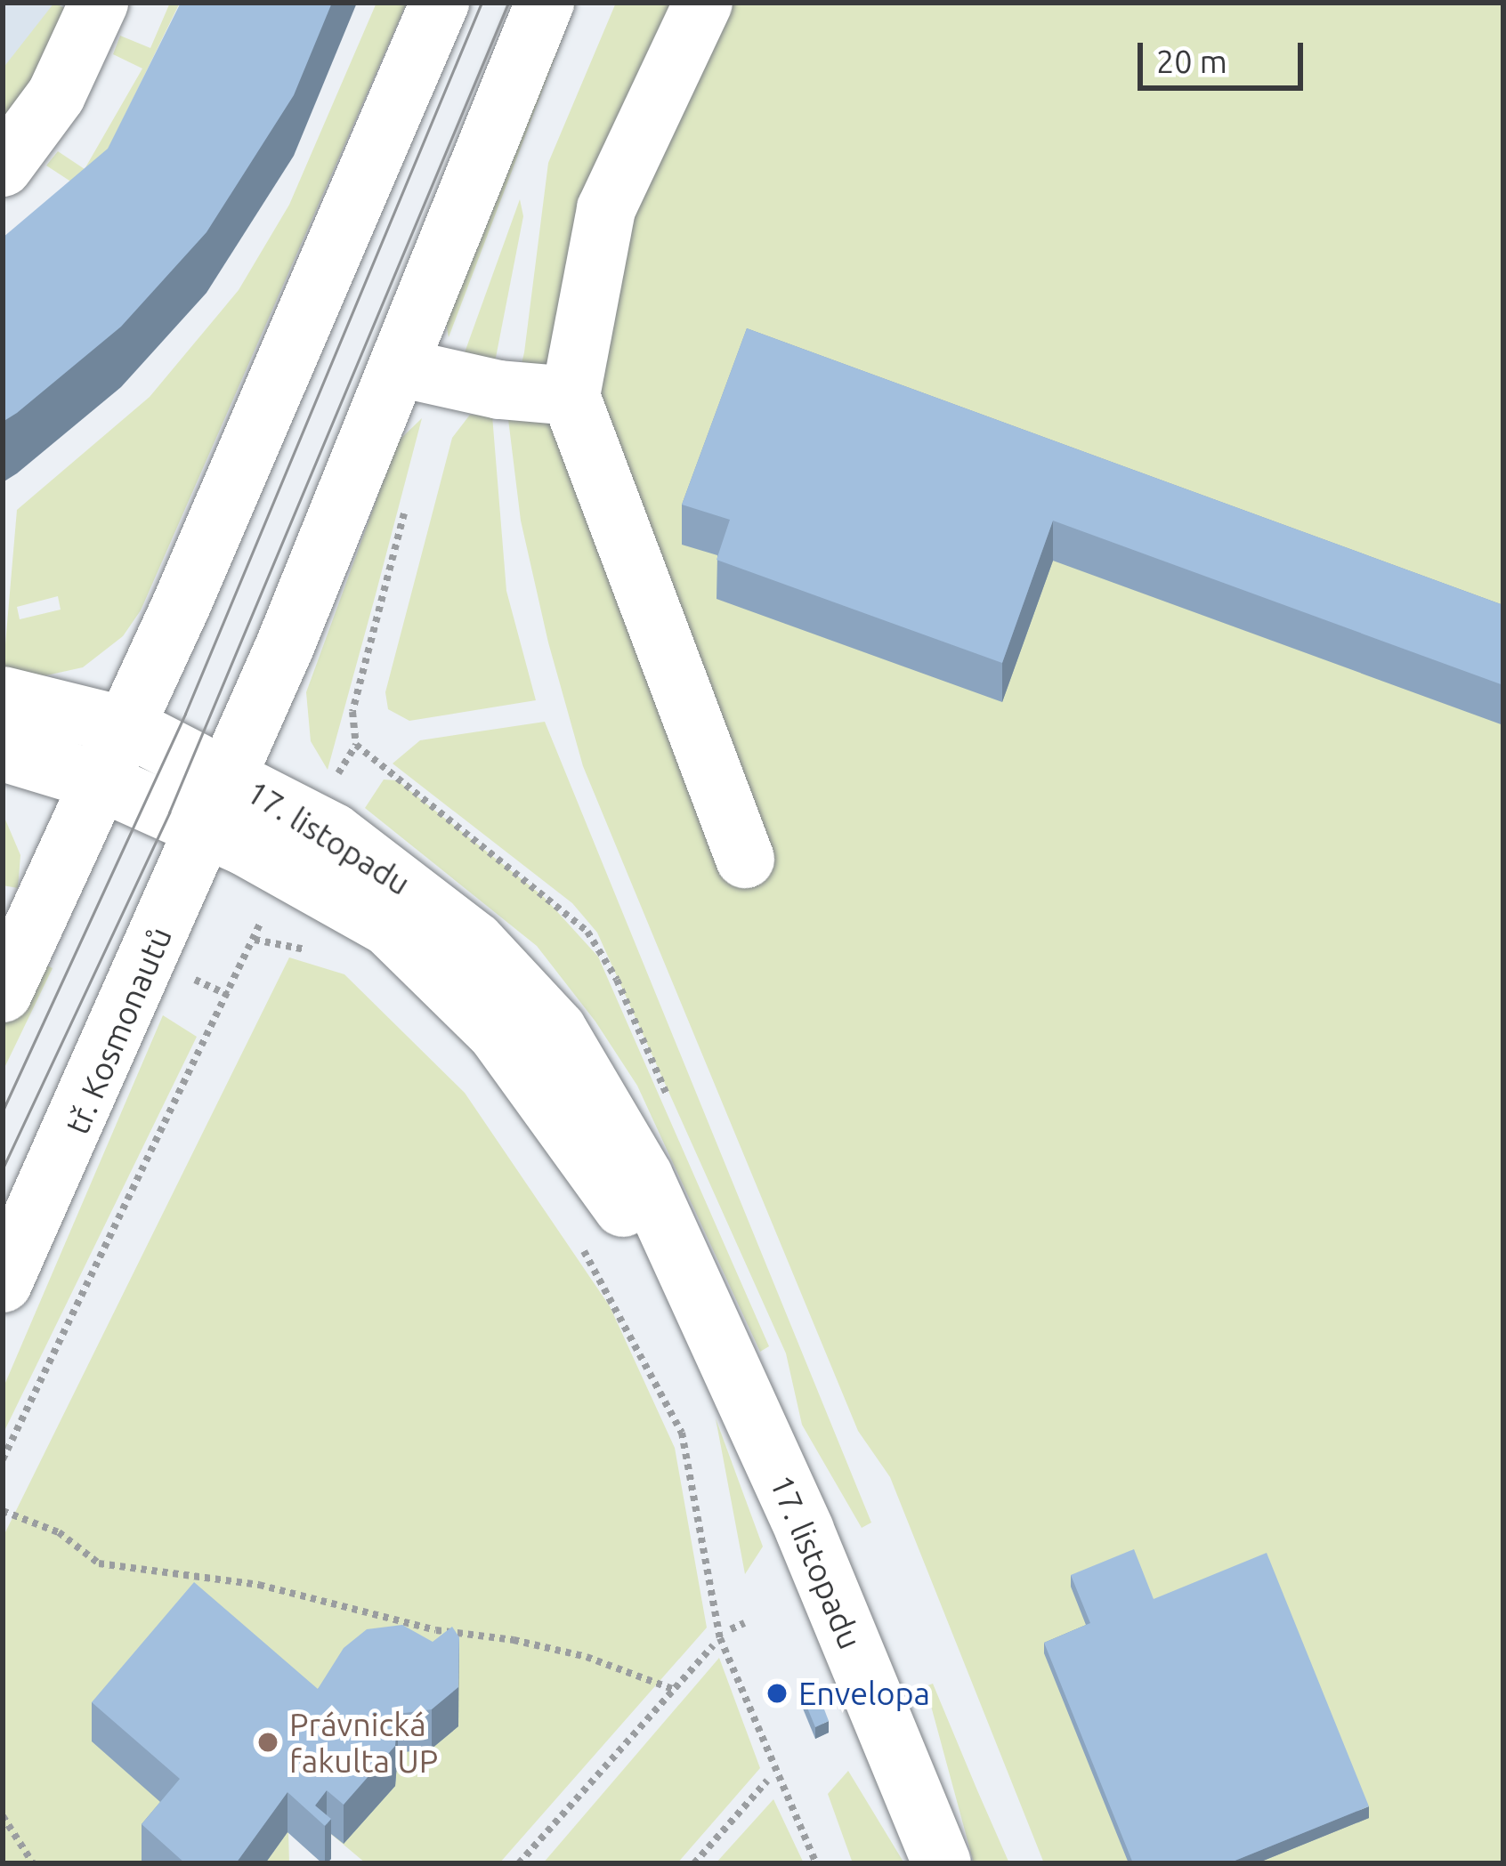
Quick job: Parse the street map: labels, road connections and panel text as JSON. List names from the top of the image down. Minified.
{"streets":{"street":["17. listopadu","tř. Kosmonautů"]},"crossings":[["17. listopadu","tř. Kosmonautů"]],"places":["Envelopa","Právnická fakulta UP"],"scale_bar":"20 m"}
